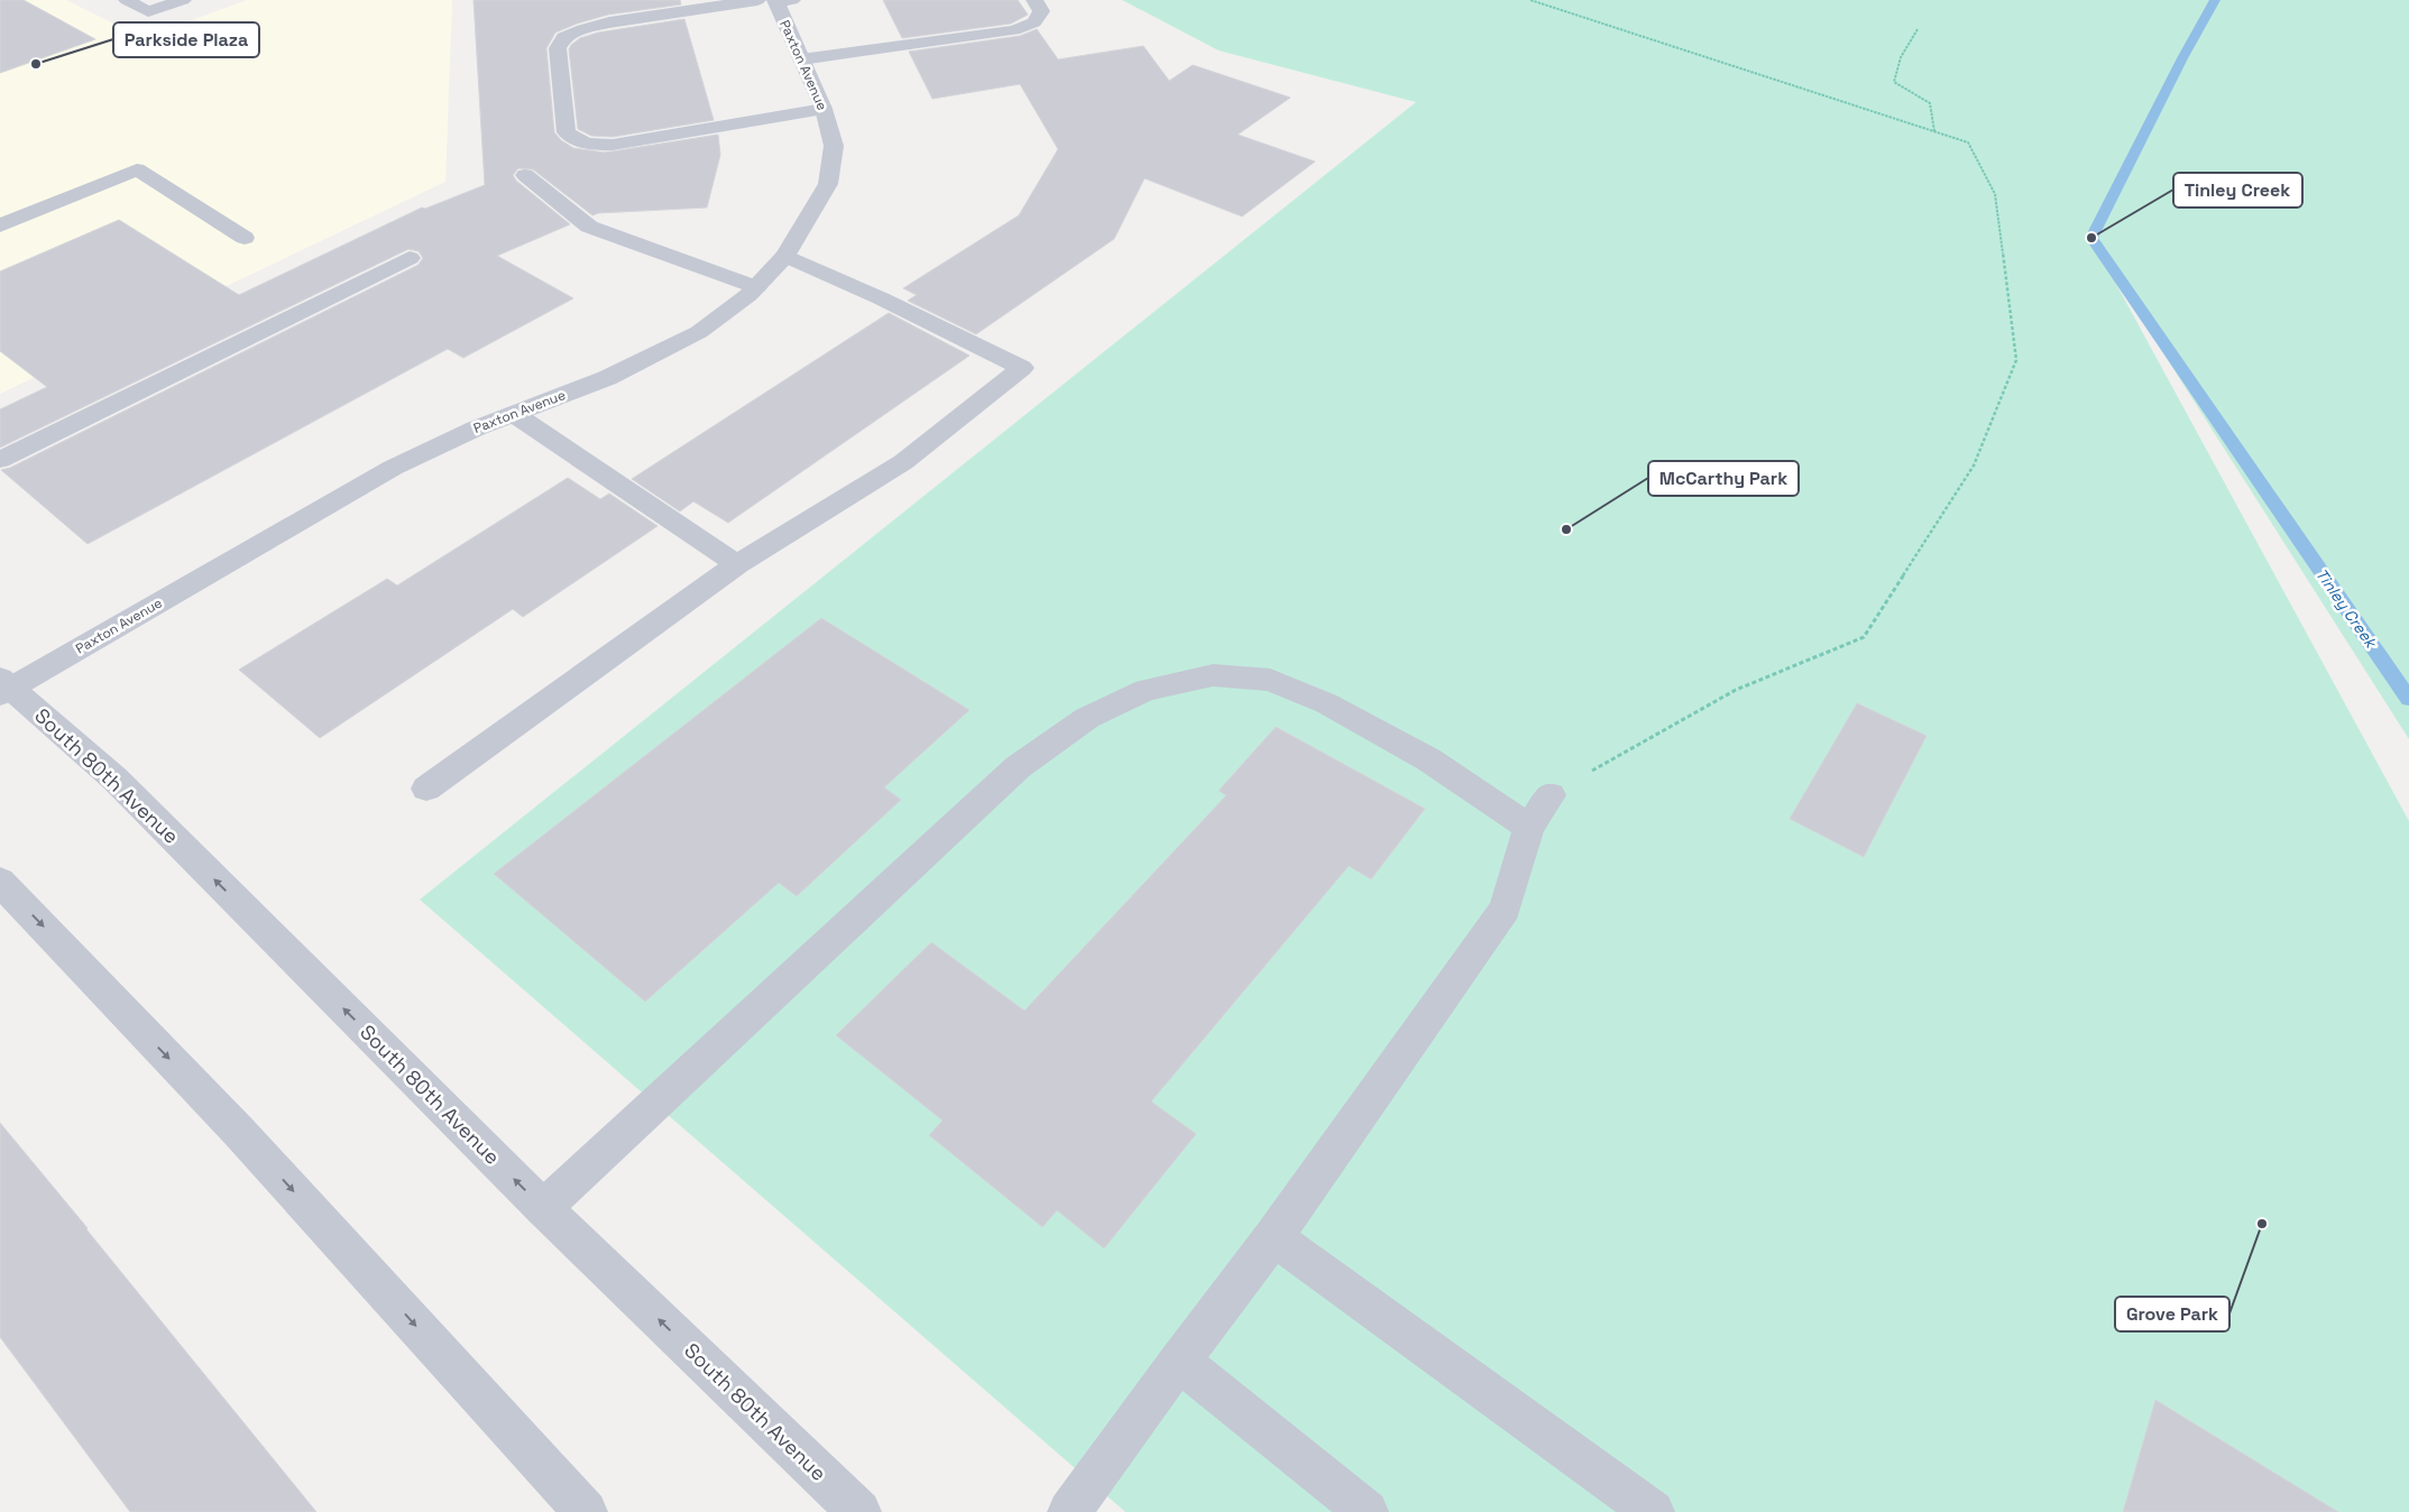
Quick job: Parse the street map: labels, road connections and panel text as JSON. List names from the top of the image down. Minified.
{"streets":{"street":["Paxton Avenue","South 80th Avenue"]},"crossings":[["Paxton Avenue","South 80th Avenue"]],"water":["Tinley Creek"],"places":["Parkside Plaza","Tinley Creek","McCarthy Park","Grove Park"]}
